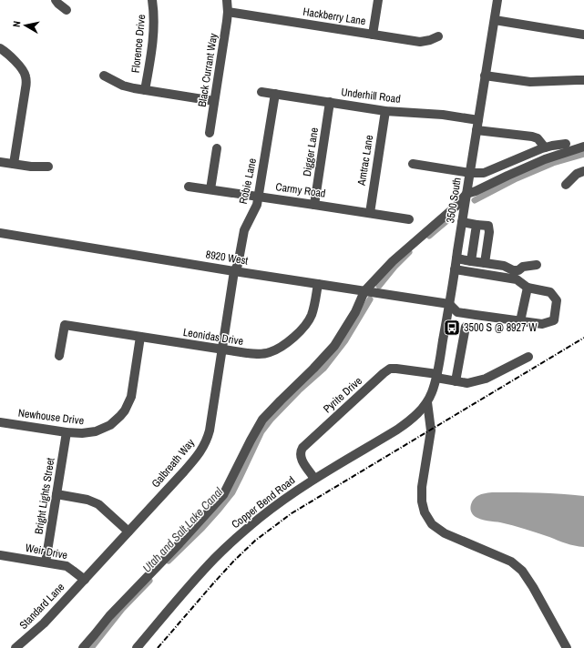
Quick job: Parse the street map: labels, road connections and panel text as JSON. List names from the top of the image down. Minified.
{"streets":{"street":["Hackberry Lane","Florence Drive","Black Currant Way","Underhill Road","Digger Lane","Amtrac Lane","Robie Lane","Carmy Road","3500 South","8920 West","Leonidas Drive","Pyrite Drive","Newhouse Drive","Galbreath Way","Bright Lights Street","Copper Bend Road","Weir Drive","Standard Lane"]},"crossings":[["Hackberry Lane","Black Currant Way"],["Underhill Road","Digger Lane"],["Underhill Road","Amtrac Lane"],["Underhill Road","Robie Lane"],["Underhill Road","3500 South"],["Digger Lane","Carmy Road"],["Amtrac Lane","Carmy Road"],["Robie Lane","Carmy Road"],["Robie Lane","8920 West"],["Robie Lane","Galbreath Way"],["3500 South","8920 West"],["3500 South","Pyrite Drive"],["3500 South","Copper Bend Road"],["8920 West","Leonidas Drive"],["8920 West","Galbreath Way"],["Leonidas Drive","Newhouse Drive"],["Leonidas Drive","Galbreath Way"],["Pyrite Drive","Copper Bend Road"],["Newhouse Drive","Bright Lights Street"],["Galbreath Way","Weir Drive"],["Galbreath Way","Standard Lane"],["Bright Lights Street","Weir Drive"],["Weir Drive","Standard Lane"]],"water":["Utah and Salt Lake Canal"],"places":{"bus stop":["3500 S @ 8927 W"]},"north":"left"}
